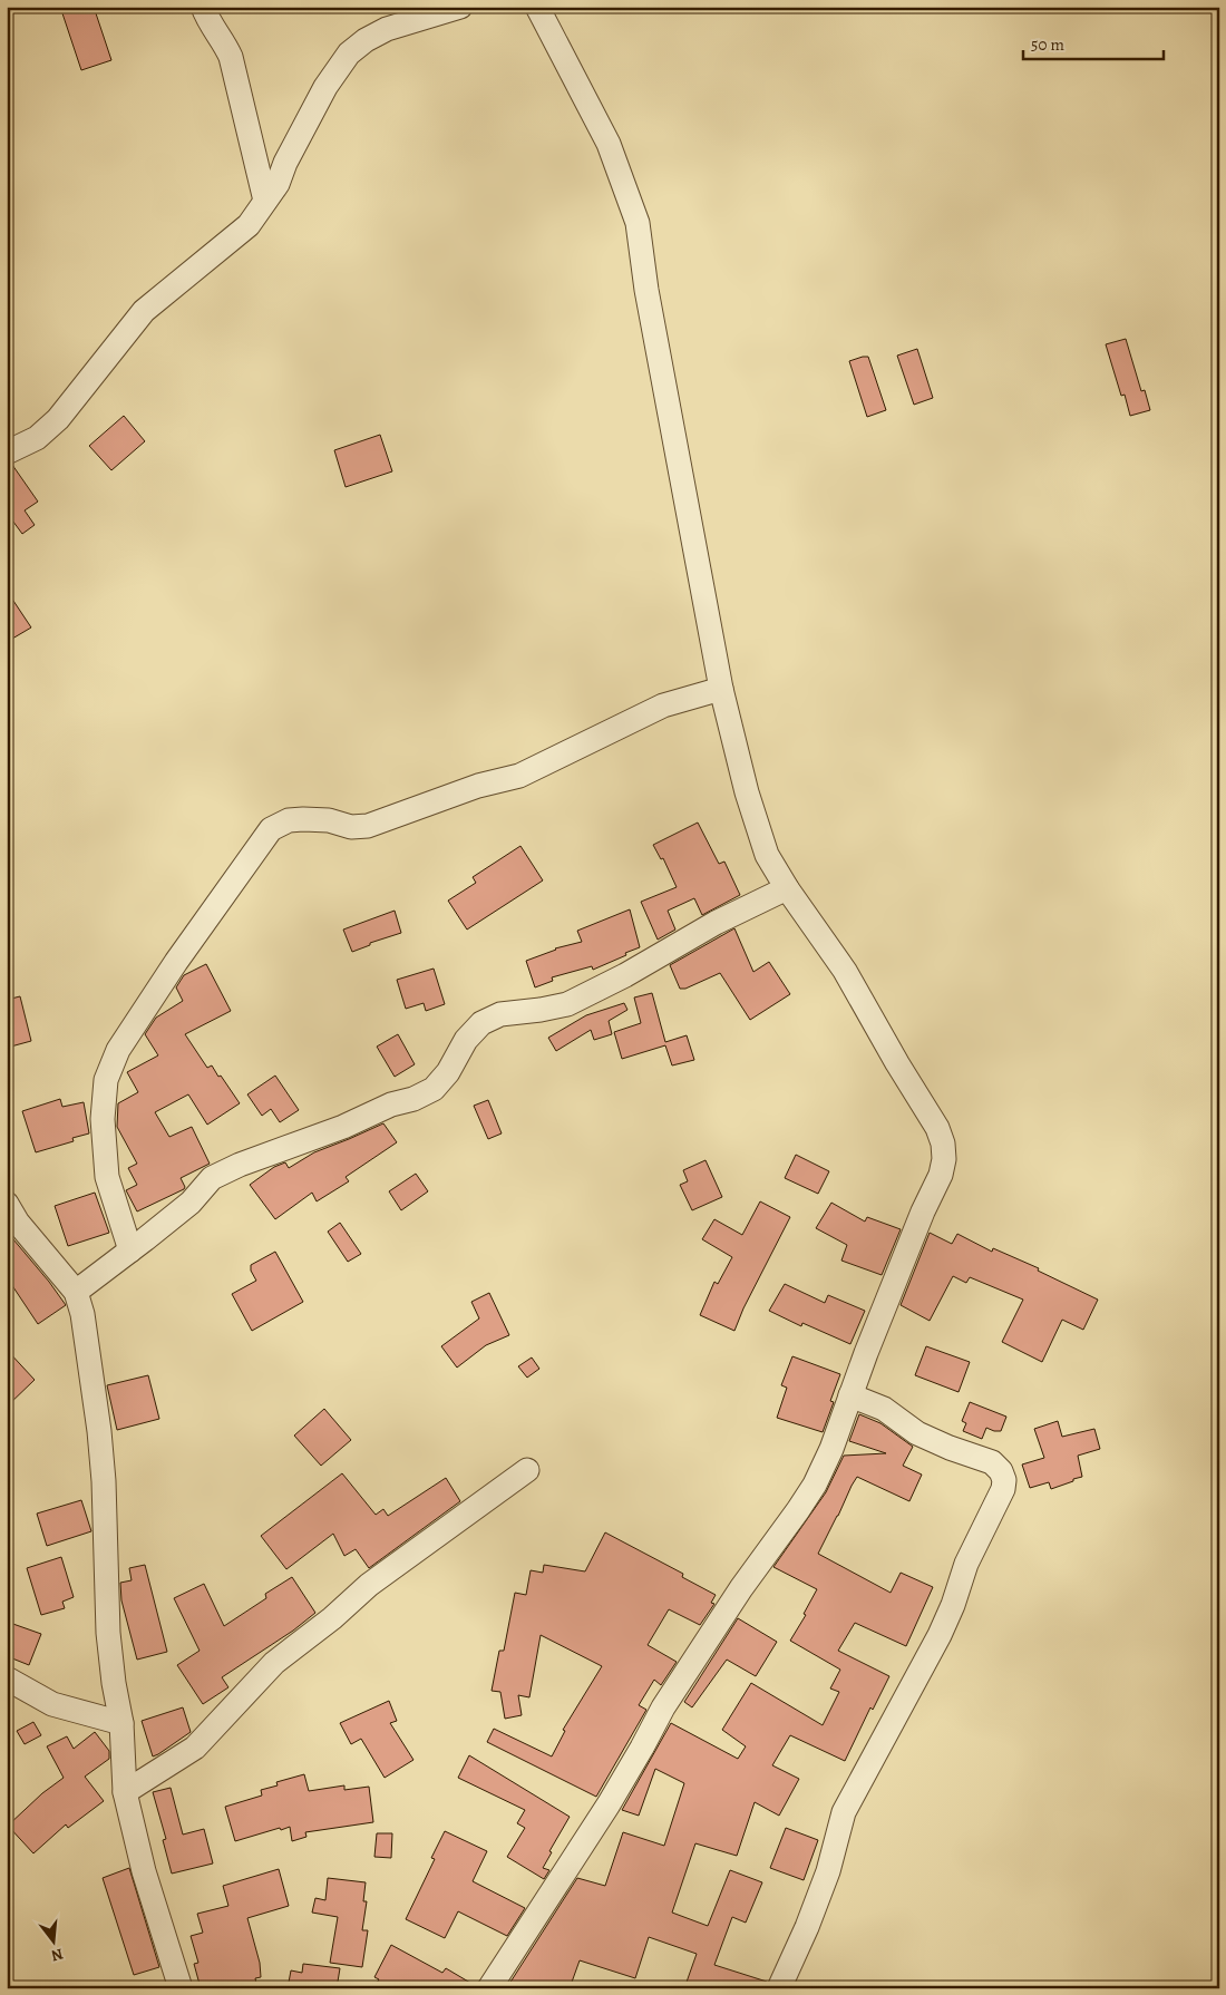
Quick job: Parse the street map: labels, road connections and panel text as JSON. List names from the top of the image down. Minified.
{"scale_bar":"50 m","north":"bottom"}
